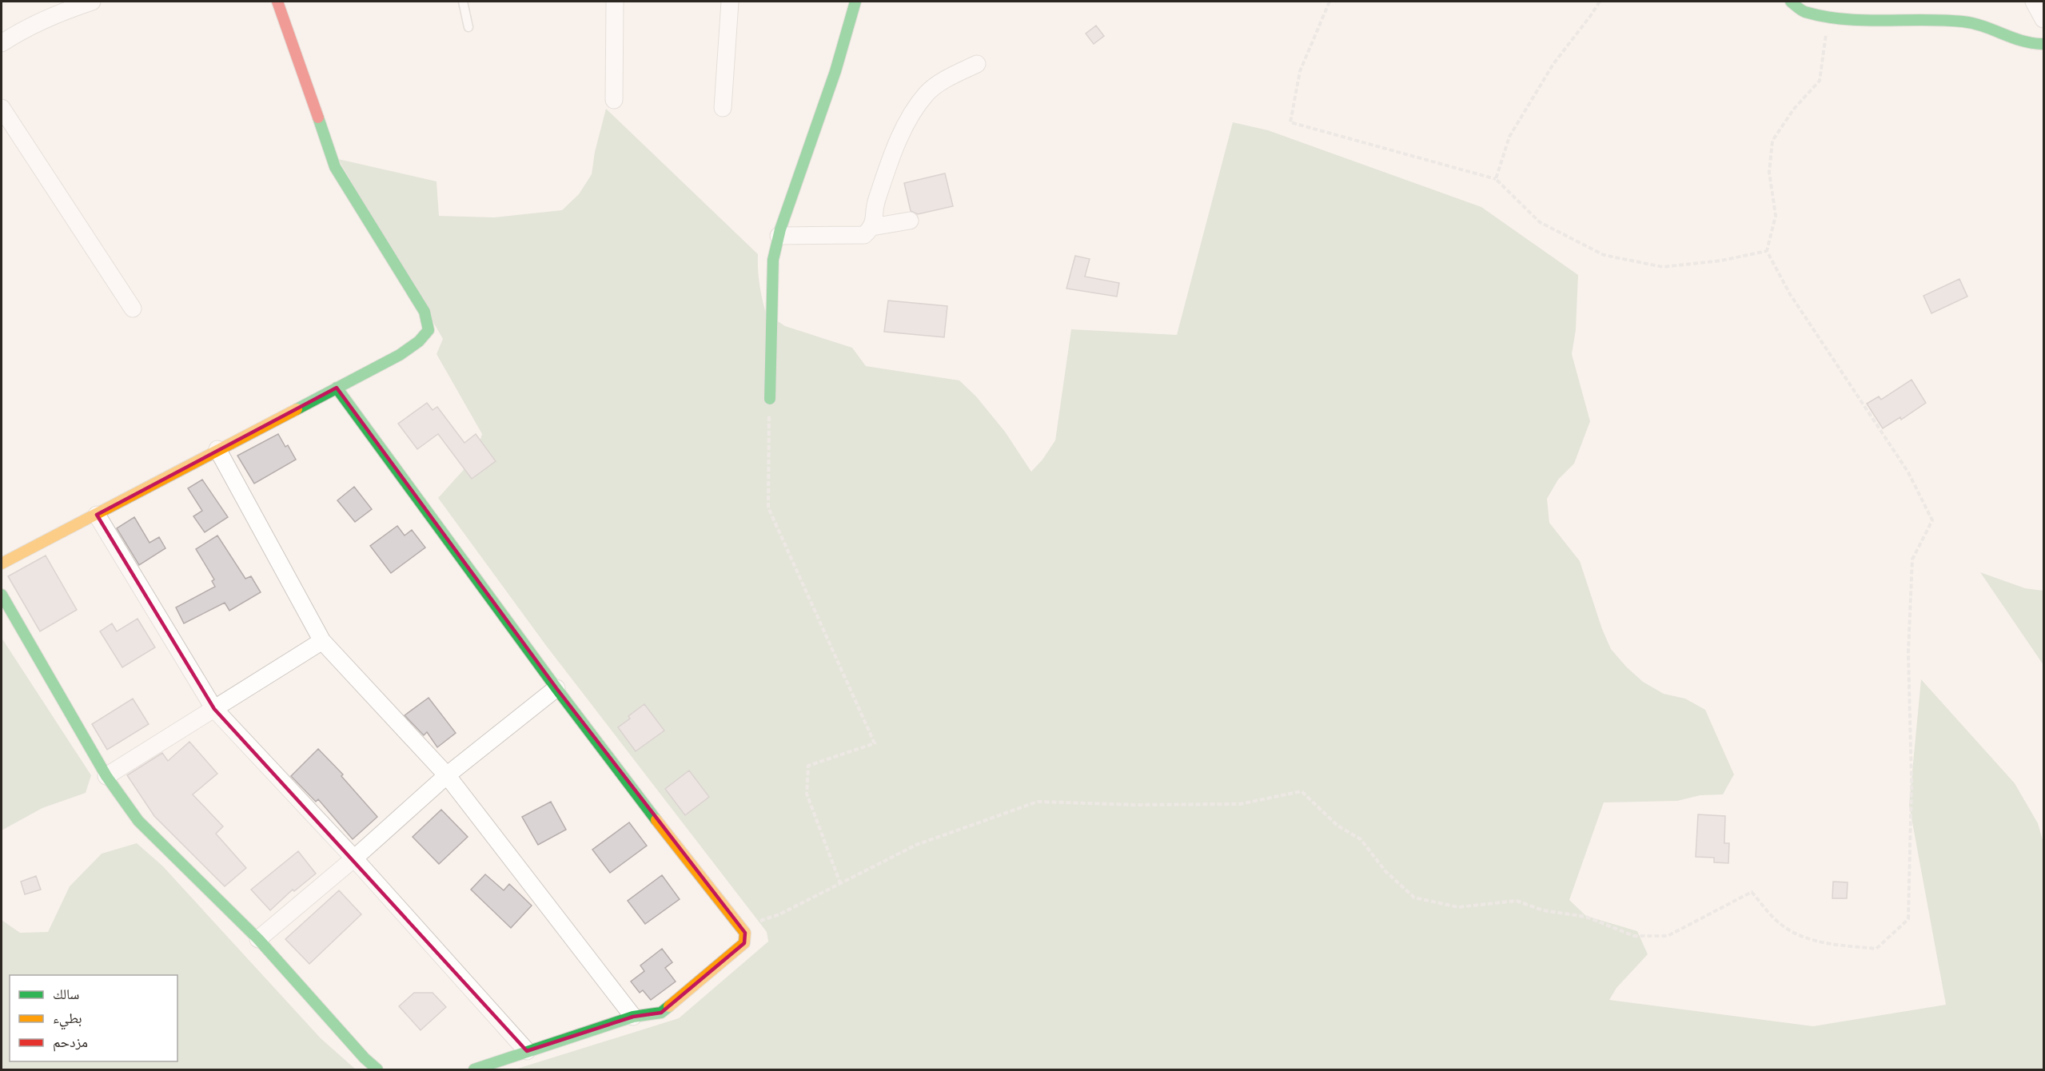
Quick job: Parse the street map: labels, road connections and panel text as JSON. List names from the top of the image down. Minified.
{"legend":["سالك","بطيء","مزدحم"]}
